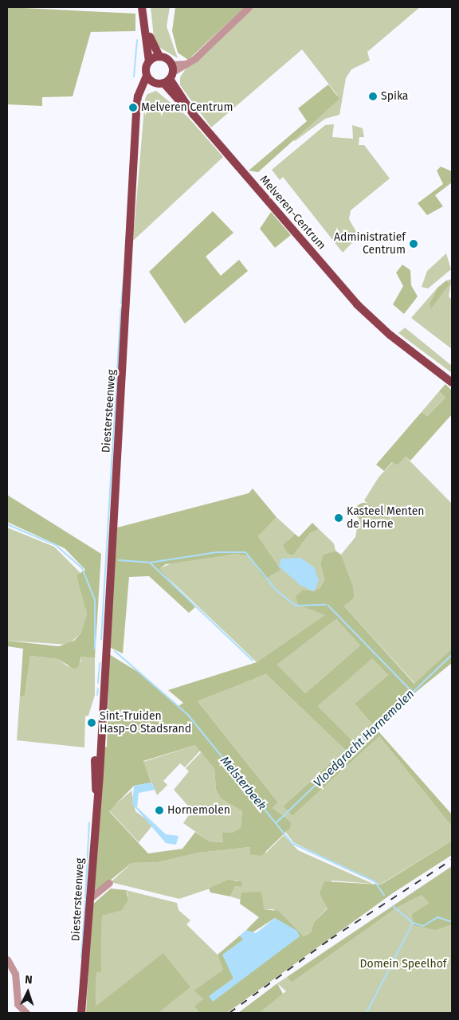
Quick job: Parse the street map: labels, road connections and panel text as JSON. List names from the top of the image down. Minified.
{"streets":{"main road":["Melveren-Centrum","Diestersteenweg"]},"water":["Vloedgracht Hornemolen","Melsterbeek"],"parks":["Domein Speelhof"],"places":["Spika","Melveren Centrum","Administratief Centrum","Kasteel Menten de Horne","Sint-Truiden Hasp-O Stadsrand","Hornemolen"],"north":"top"}
